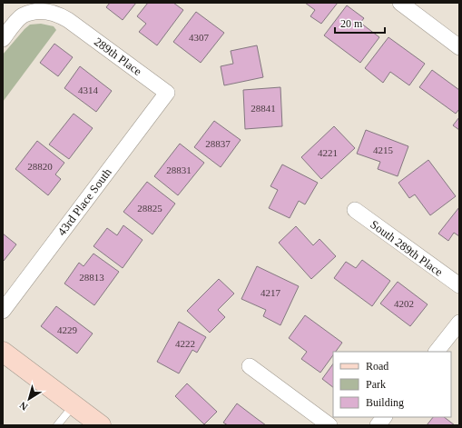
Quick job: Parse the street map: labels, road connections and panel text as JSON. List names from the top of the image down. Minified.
{"streets":{"street":["289th Place","43rd Place South","South 289th Place"]},"crossings":[["289th Place","43rd Place South"]],"house_numbers":["4307","4314","28841","28837","4215","4221","28820","28831","28825","28813","4217","4202","4229","4222"],"legend":["Road","Park","Building"],"scale_bar":"20 m","north":"bottom left"}
